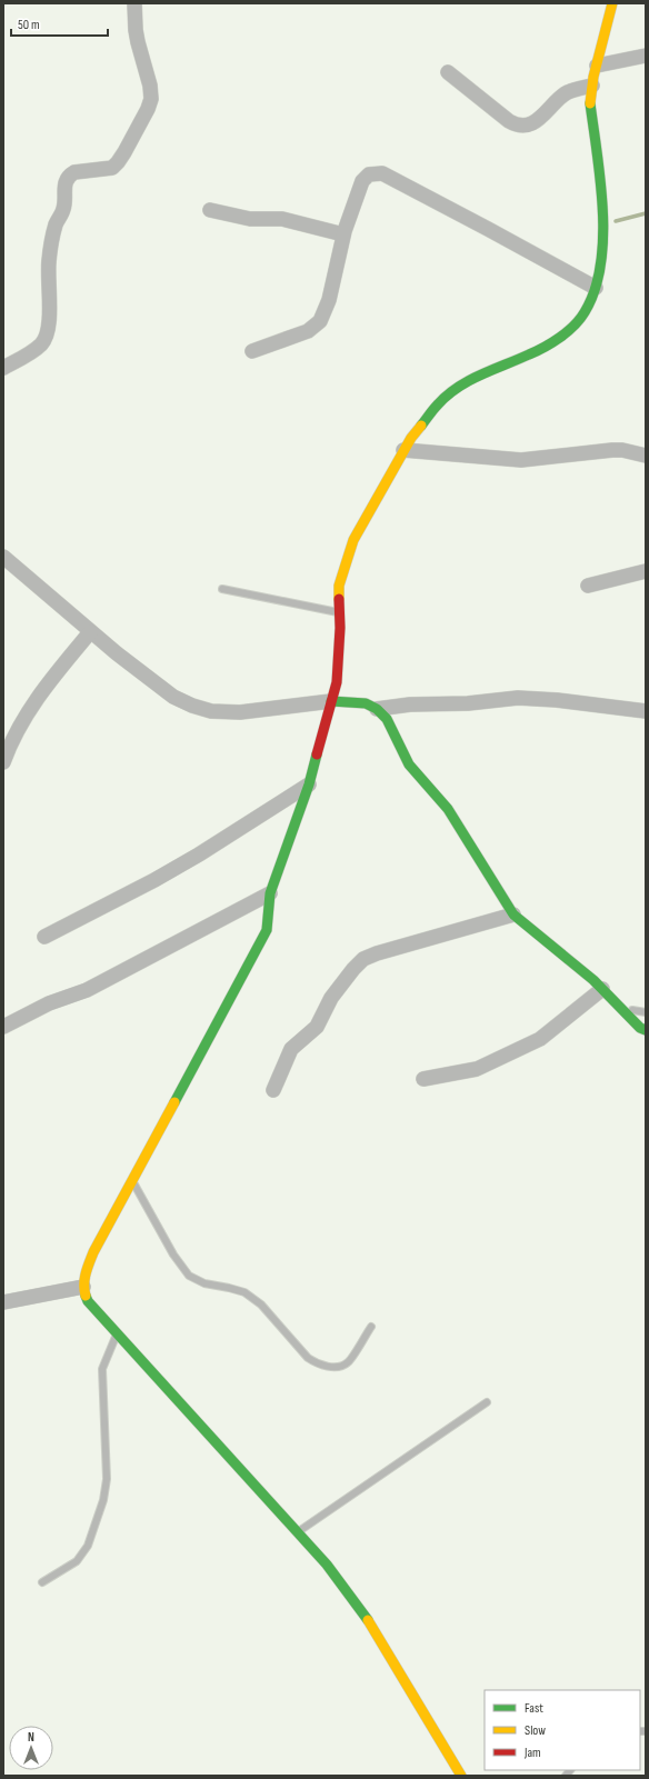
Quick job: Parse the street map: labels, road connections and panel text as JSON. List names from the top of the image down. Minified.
{"legend":["Fast","Slow","Jam"],"scale_bar":"50 m","north":"top"}
